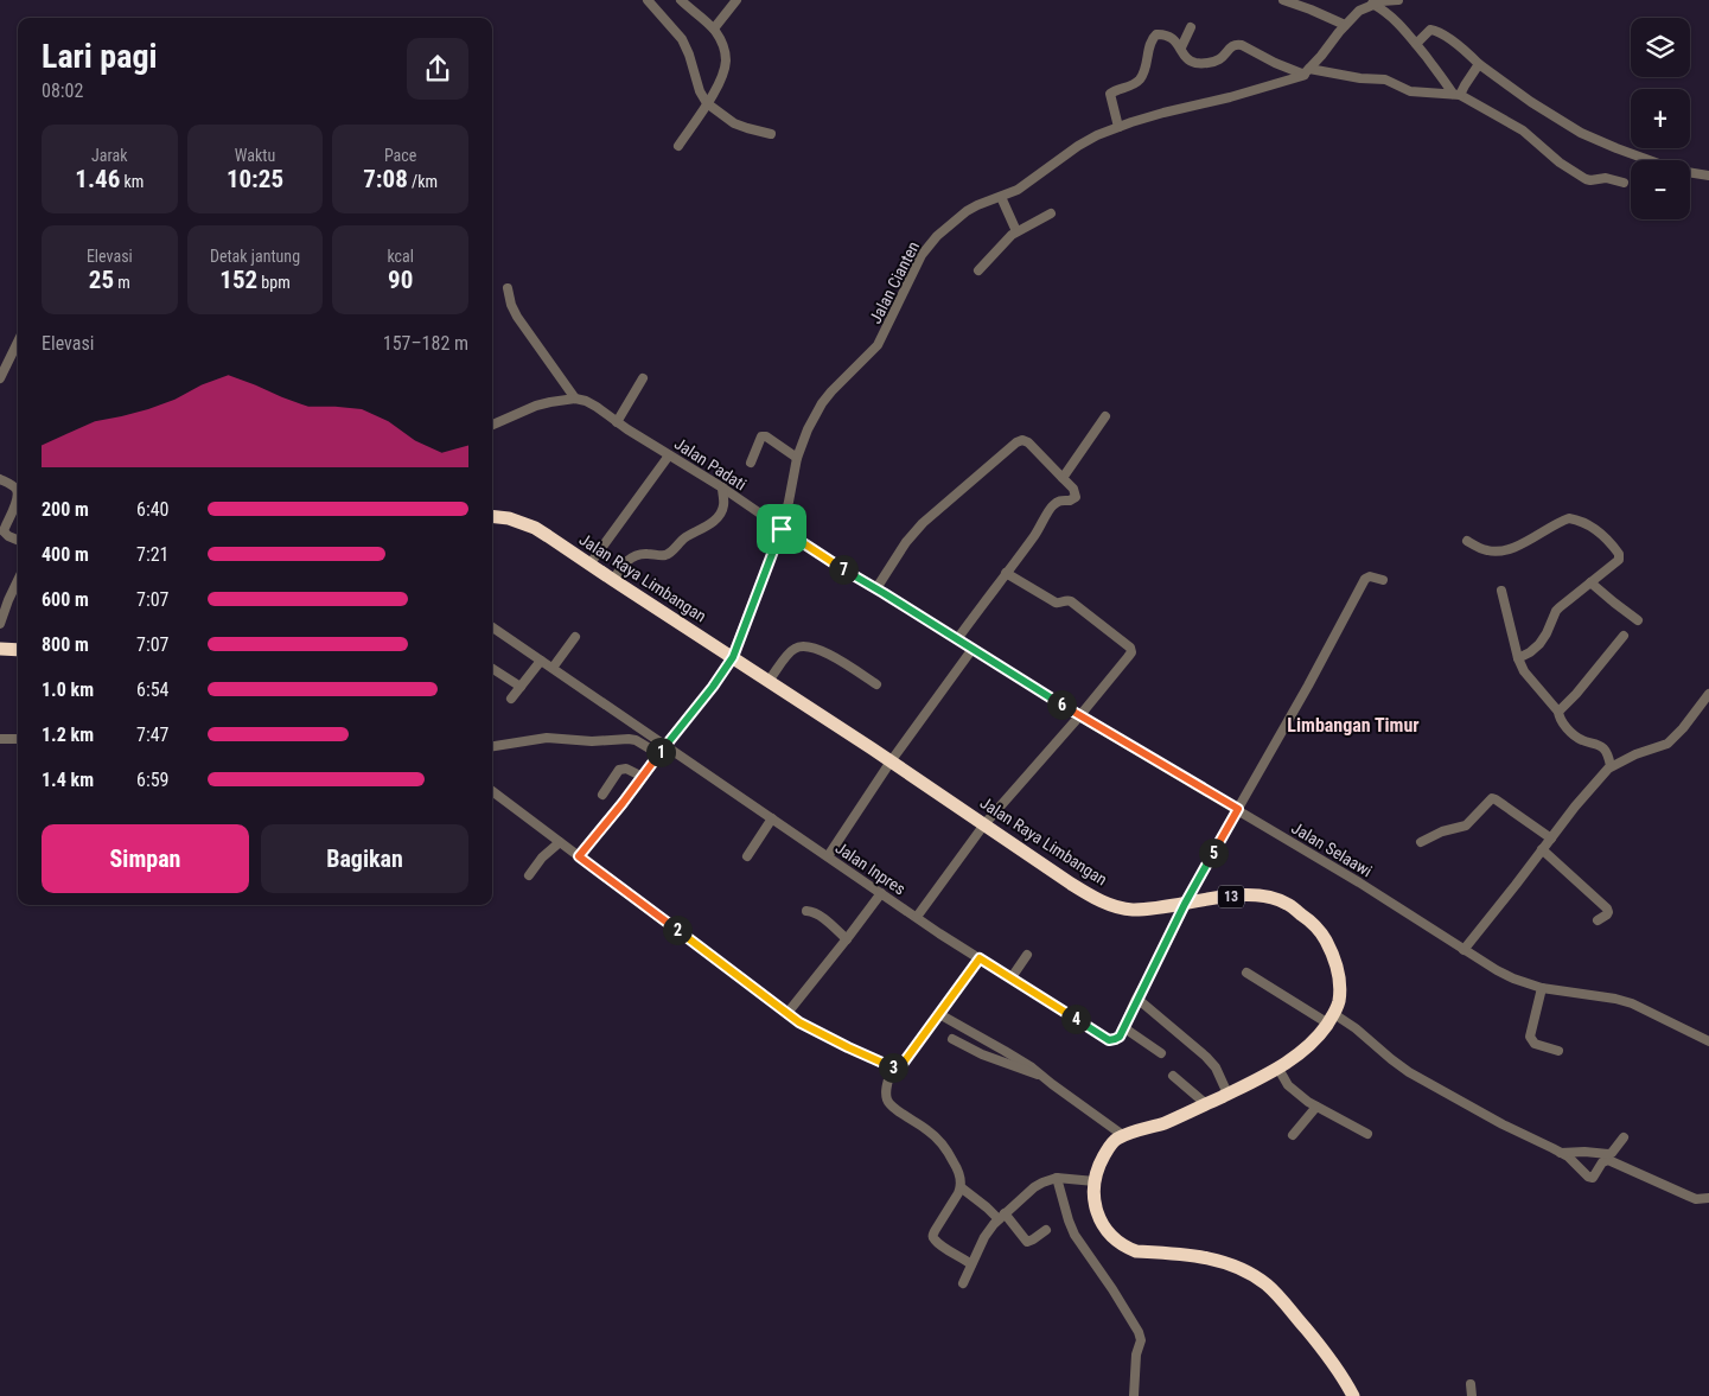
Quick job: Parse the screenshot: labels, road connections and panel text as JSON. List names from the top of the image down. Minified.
{"streets":{"highway":["Jalan Raya Limbangan","13"],"street":["Jalan Cianten","Jalan Padati","Jalan Selaawi","Jalan Inpres"]},"crossings":[["Jalan Cianten","Jalan Padati"],["Jalan Cianten","Jalan Raya Limbangan"],["Jalan Cianten","Jalan Inpres"],["Jalan Padati","Jalan Selaawi"]],"districts":["Limbangan Timur"],"page":{"map_buttons":["+","−"],"heading":["Lari pagi","08:02"],"stats":[["Jarak","1.46 km"],["Waktu","10:25"],["Pace","7:08 /km"],["Elevasi","25 m"],["Detak jantung","152 bpm"],["kcal","90"]],"chart":["Elevasi","157–182 m"],"list":[{"name":"200 m","note":"6:40"},{"name":"400 m","note":"7:21"},{"name":"600 m","note":"7:07"},{"name":"800 m","note":"7:07"},{"name":"1.0 km","note":"6:54"},{"name":"1.2 km","note":"7:47"},{"name":"1.4 km","note":"6:59"}],"pins":["7","6","1","5","2","4","3"],"buttons":["Simpan","Bagikan"]}}
